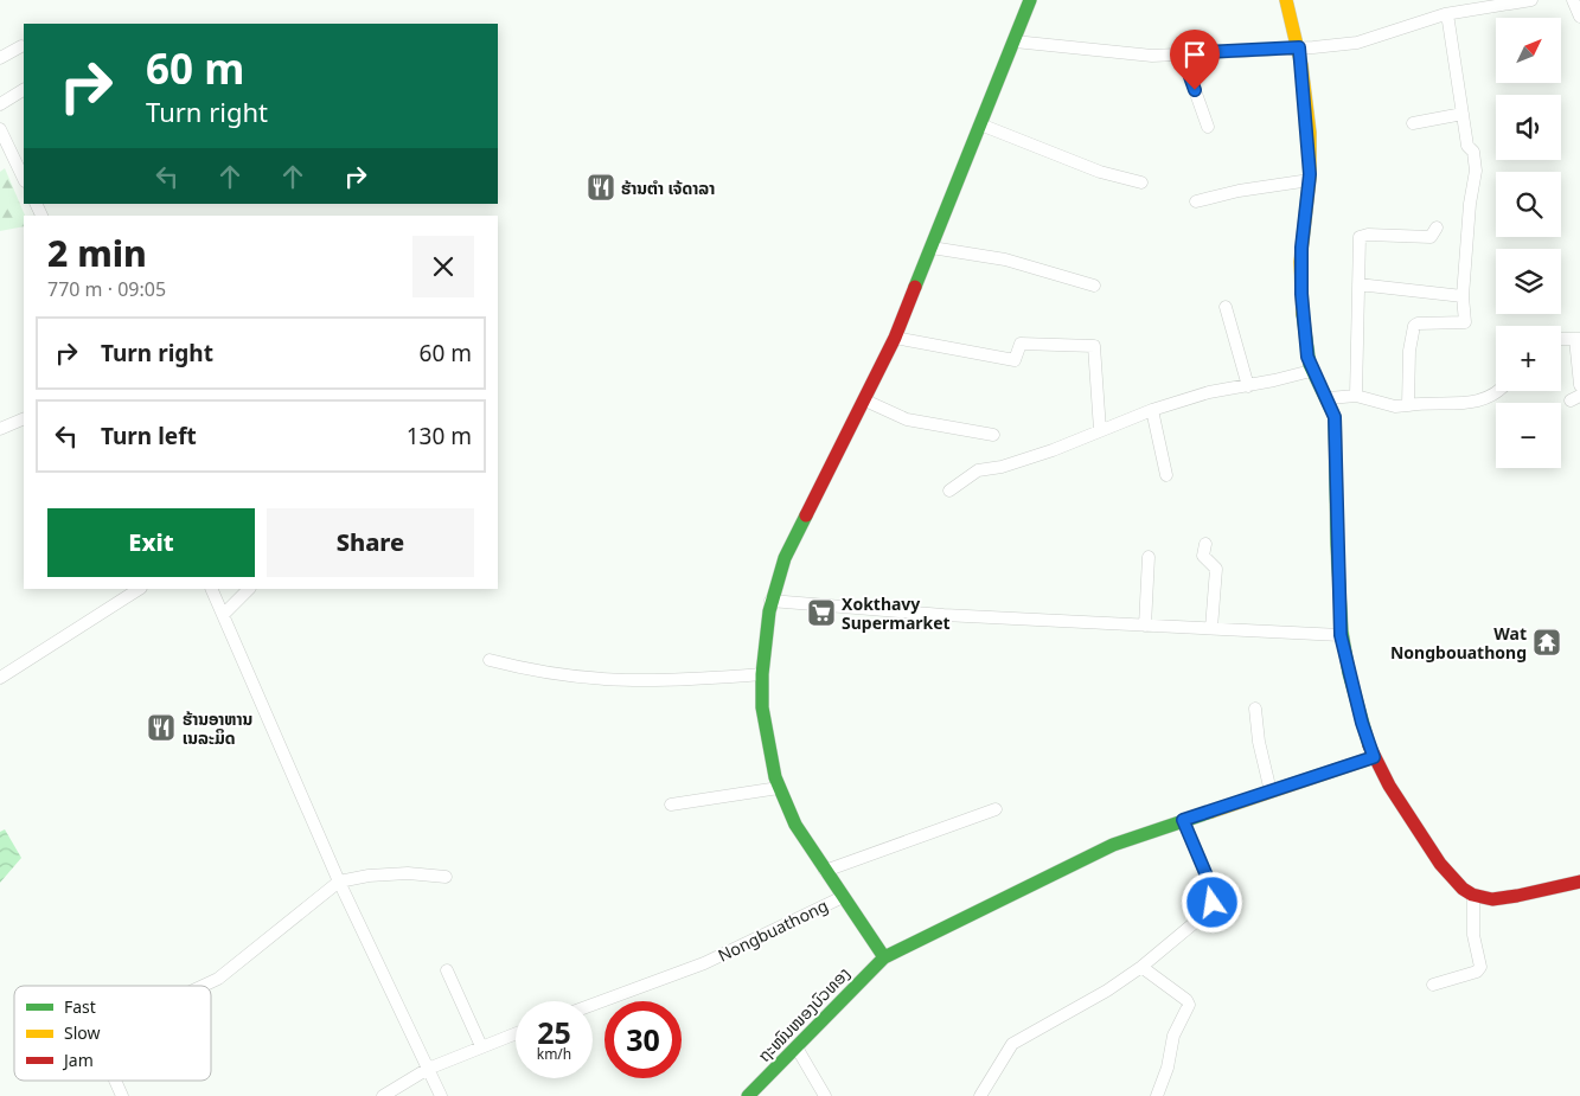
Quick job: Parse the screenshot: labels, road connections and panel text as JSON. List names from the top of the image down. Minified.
{"streets":{"street":["Nongbuathong","ຖະໜົນໜອງບົວທອງ"]},"places":{"restaurant":["ຮ້ານຕຳ ເຈ້ດາລາ","ຮ້ານອາຫານ ເນລະມິດ"],"supermarket":["Xokthavy Supermarket"],"temple":["Wat Nongbouathong"]},"legend":["Fast","Slow","Jam"],"north":"top right","page":{"map_buttons":["+","−"],"turn":["60 m","Turn right"],"heading":["2 min","770 m · 09:05"],"list":[{"name":"Turn right","value":"60 m"},{"name":"Turn left","value":"130 m"}],"buttons":["Exit","Share"],"speed":"25 km/h","limit":"30"}}
